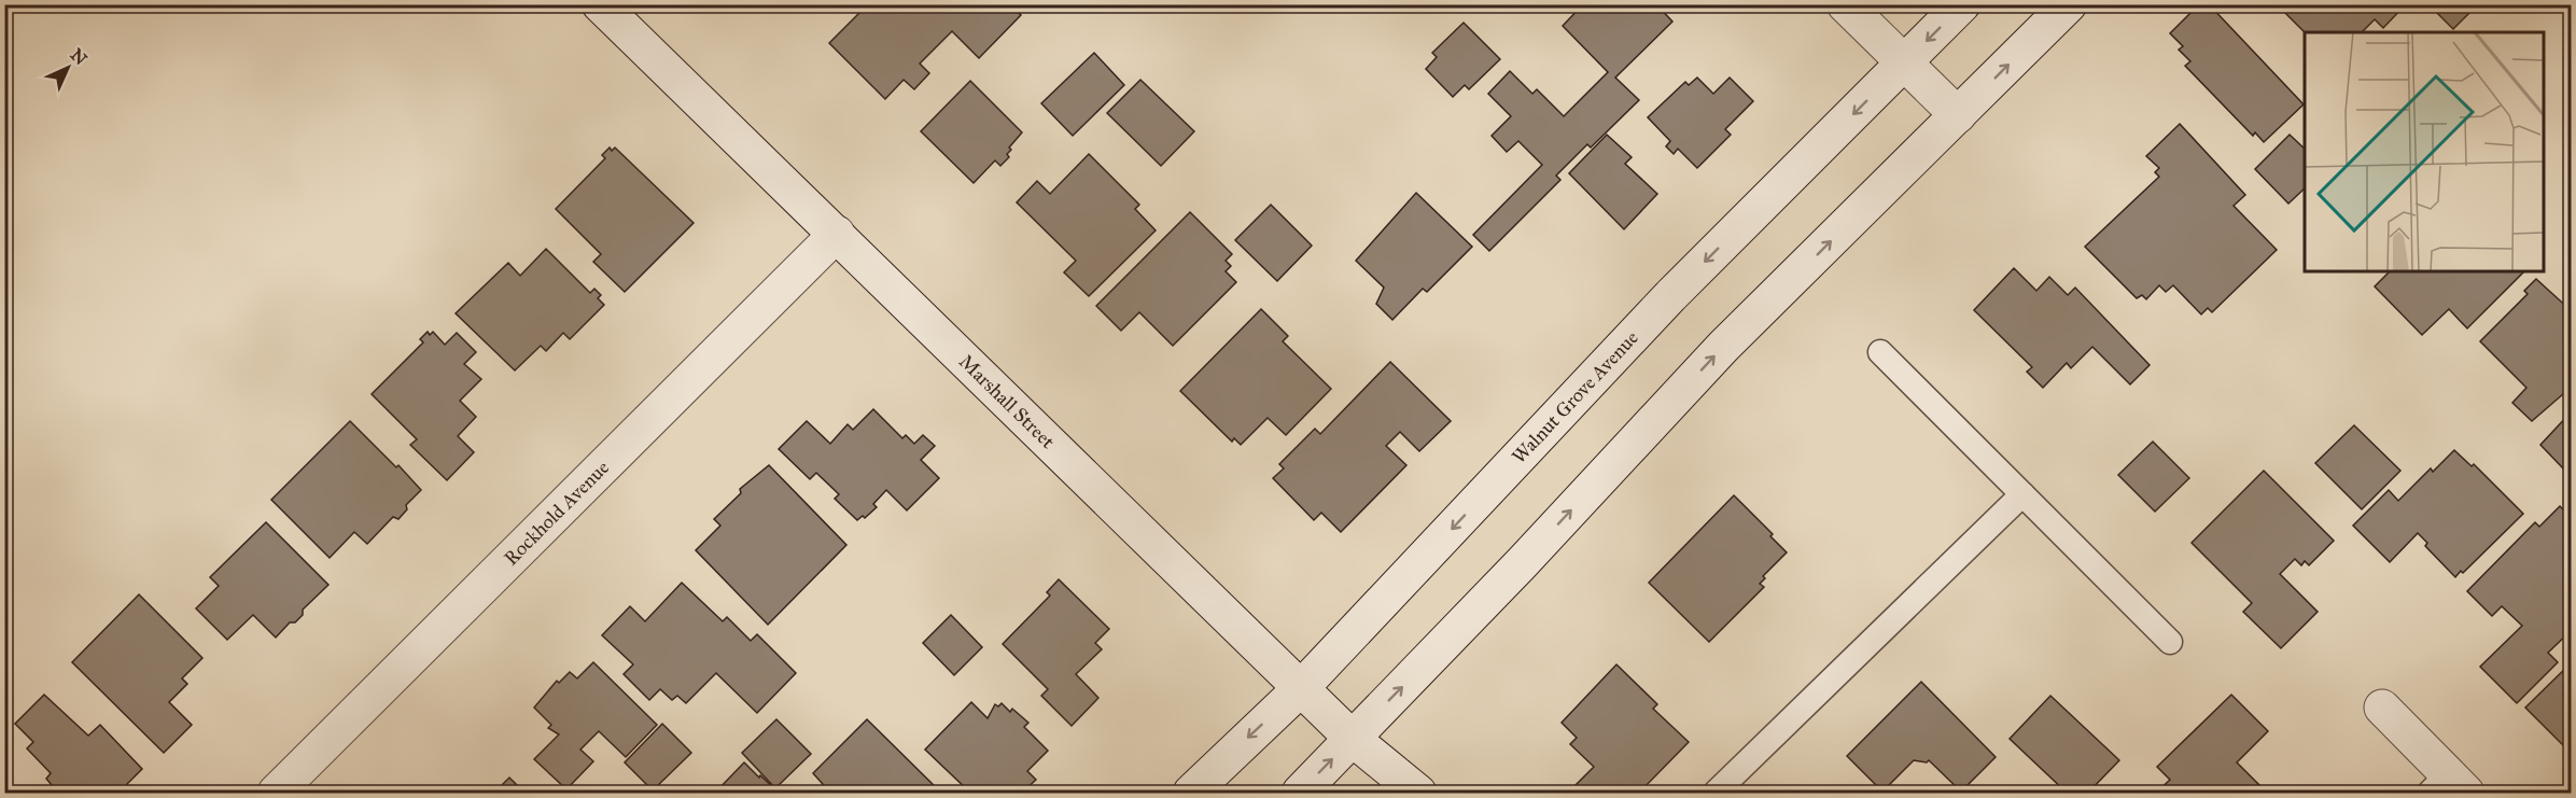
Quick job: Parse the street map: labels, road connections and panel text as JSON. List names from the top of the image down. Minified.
{"streets":{"main road":["Walnut Grove Avenue","Marshall Street","Rockhold Avenue"]},"crossings":[["Walnut Grove Avenue","Marshall Street"],["Marshall Street","Rockhold Avenue"]],"north":"top right"}
